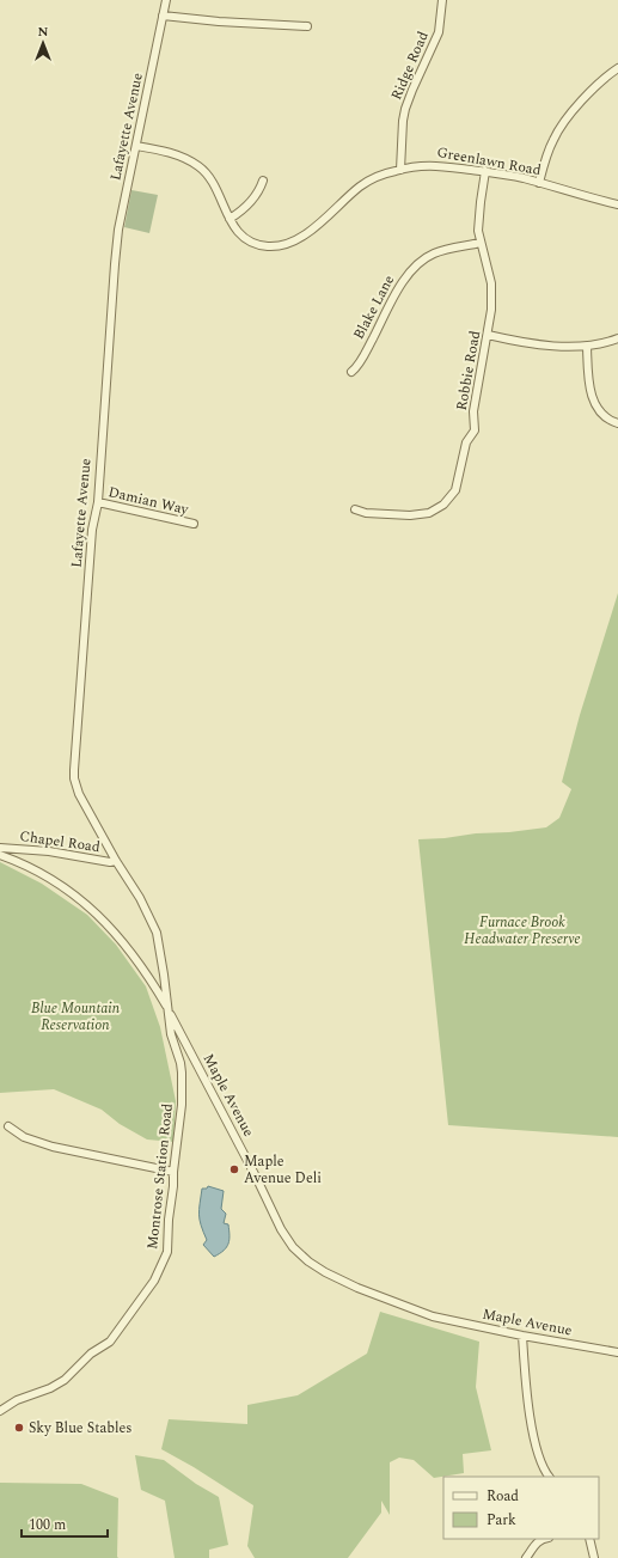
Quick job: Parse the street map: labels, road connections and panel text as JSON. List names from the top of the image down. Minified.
{"streets":{"street":["Ridge Road","Lafayette Avenue","Greenlawn Road","Blake Lane","Robbie Road","Damian Way","Chapel Road","Maple Avenue","Montrose Station Road"]},"crossings":[["Ridge Road","Greenlawn Road"],["Lafayette Avenue","Greenlawn Road"],["Lafayette Avenue","Damian Way"],["Lafayette Avenue","Chapel Road"],["Lafayette Avenue","Maple Avenue"],["Lafayette Avenue","Montrose Station Road"],["Greenlawn Road","Robbie Road"],["Blake Lane","Robbie Road"],["Maple Avenue","Montrose Station Road"]],"parks":["Furnace Brook Headwater Preserve","Blue Mountain Reservation"],"places":["Maple Avenue Deli","Sky Blue Stables"],"legend":["Road","Park"],"scale_bar":"100 m","north":"top"}
